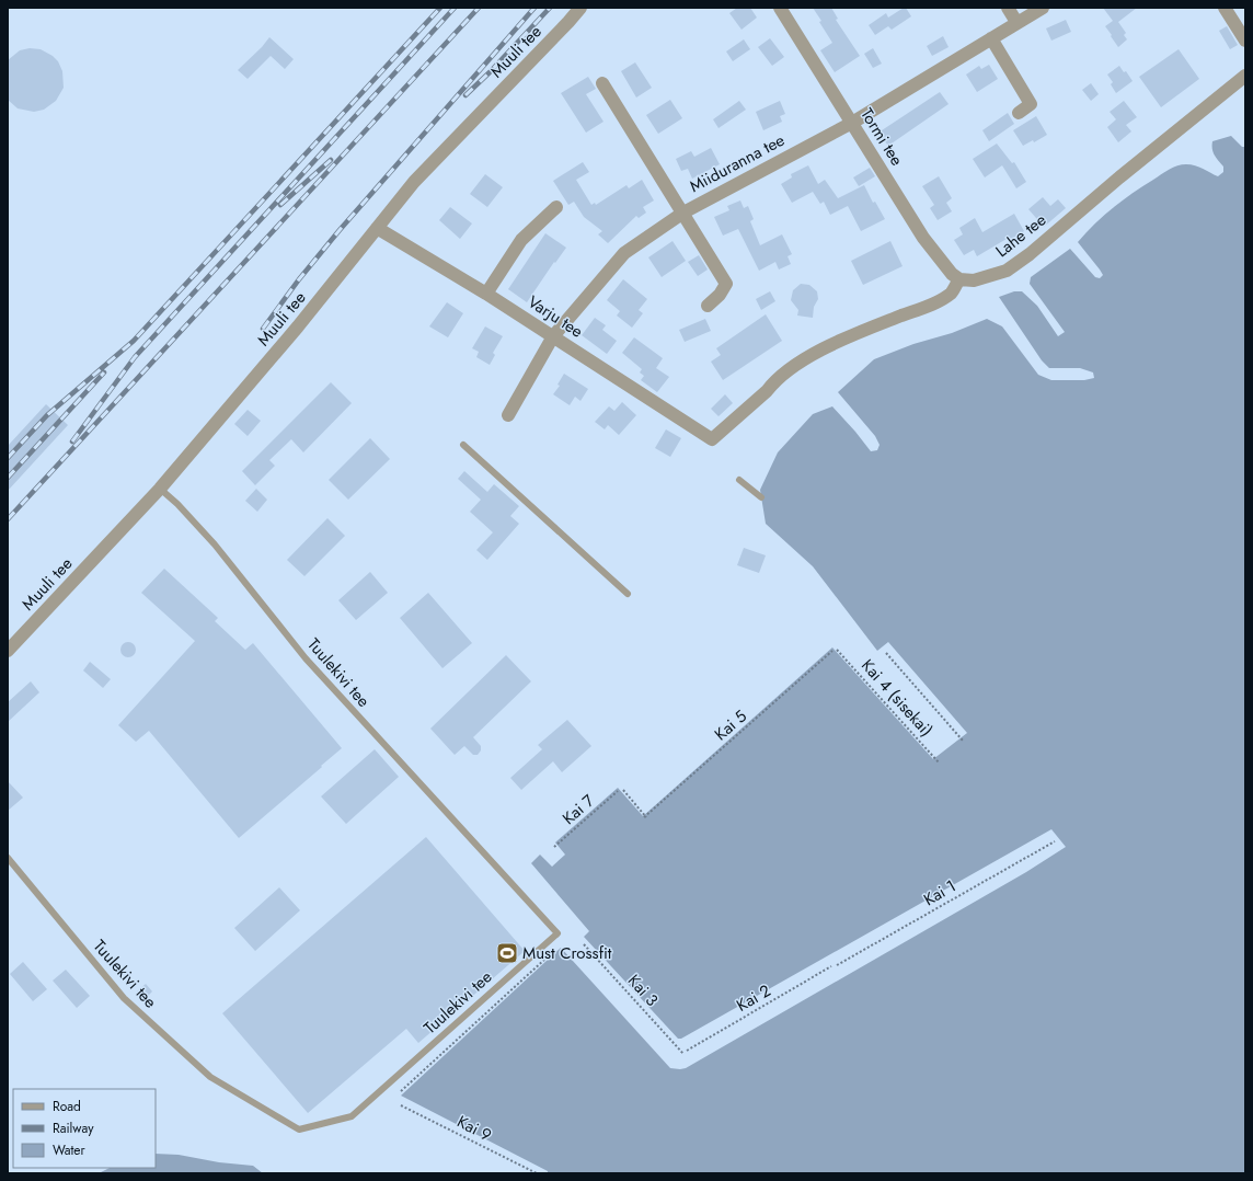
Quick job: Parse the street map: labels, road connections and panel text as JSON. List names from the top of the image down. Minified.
{"streets":{"street":["Muuli tee","Tormi tee","Miiduranna tee","Lahe tee","Varju tee"],"lane":["Tuulekivi tee"],"path":["Kai 4 (sisekai)","Kai 5","Kai 7","Kai 1","Kai 3","Kai 2","Kai 9"]},"crossings":[["Muuli tee","Varju tee"],["Muuli tee","Tuulekivi tee"],["Tormi tee","Miiduranna tee"],["Tormi tee","Lahe tee"],["Tormi tee","Varju tee"],["Miiduranna tee","Varju tee"],["Lahe tee","Varju tee"]],"places":{"sports":["Must Crossfit"]},"legend":["Road","Railway","Water"]}
